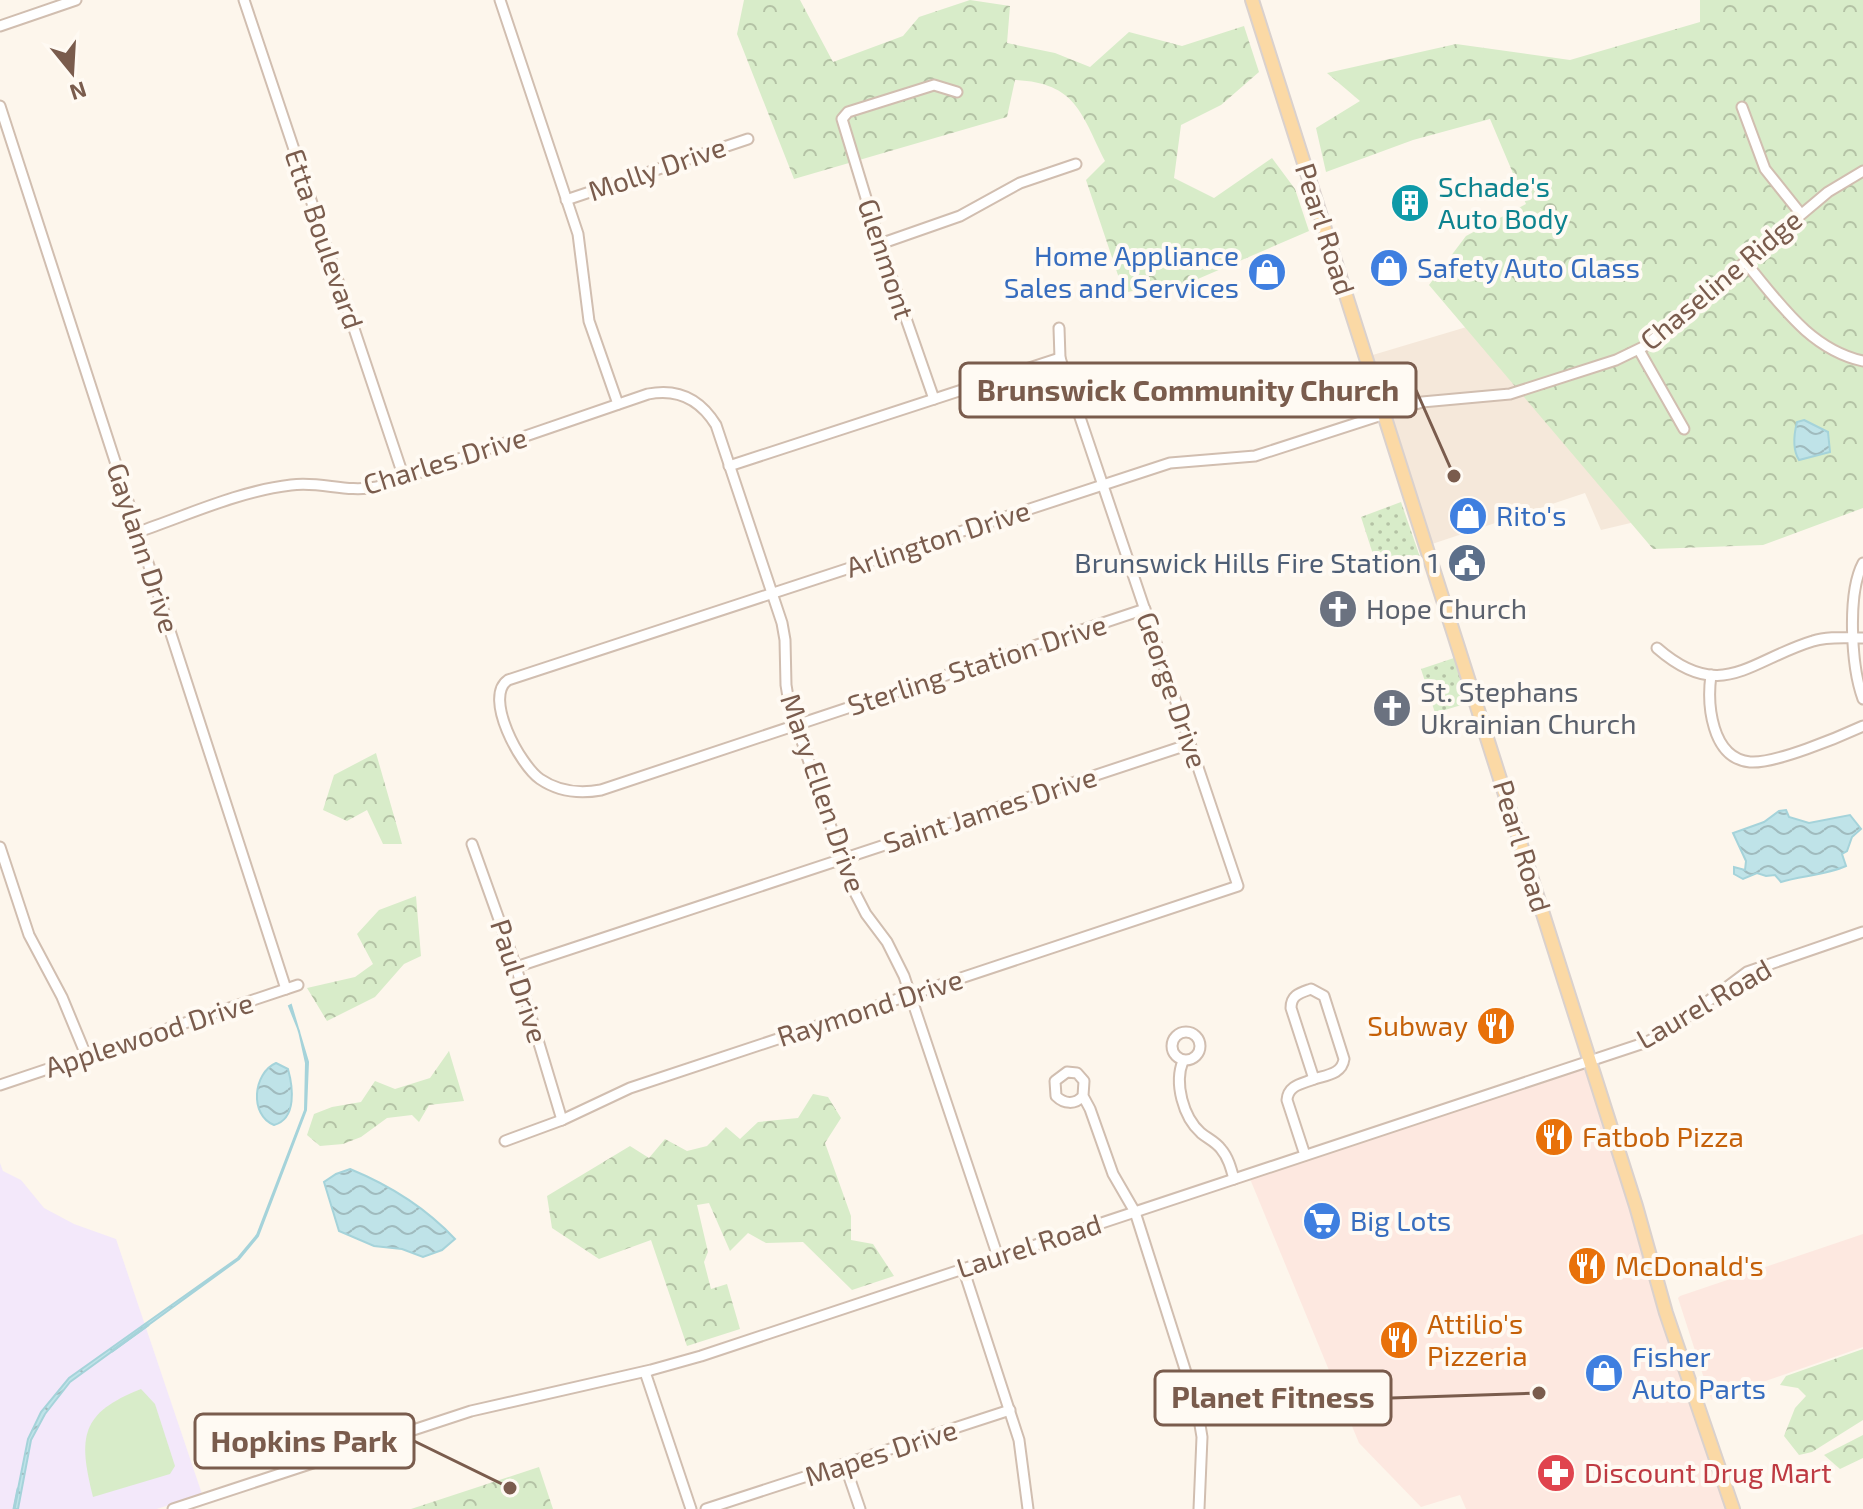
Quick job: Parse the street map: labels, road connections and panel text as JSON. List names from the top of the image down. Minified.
{"streets":{"main road":["Pearl Road"],"street":["Molly Drive","Etta Boulevard","Glenmont","Chaseline Ridge","Charles Drive","Arlington Drive","Gaylann Drive","Sterling Station Drive","George Drive","Mary Ellen Drive","Saint James Drive","Paul Drive","Laurel Road","Raymond Drive","Applewood Drive","Mapes Drive"]},"crossings":[["Pearl Road","Chaseline Ridge"],["Pearl Road","Arlington Drive"],["Pearl Road","Laurel Road"],["Etta Boulevard","Charles Drive"],["Chaseline Ridge","Arlington Drive"],["Charles Drive","Gaylann Drive"],["Charles Drive","Mary Ellen Drive"],["Arlington Drive","Sterling Station Drive"],["Arlington Drive","George Drive"],["Arlington Drive","Mary Ellen Drive"],["Gaylann Drive","Applewood Drive"],["Sterling Station Drive","George Drive"],["Sterling Station Drive","Mary Ellen Drive"],["George Drive","Saint James Drive"],["George Drive","Raymond Drive"],["Mary Ellen Drive","Saint James Drive"],["Mary Ellen Drive","Laurel Road"],["Mary Ellen Drive","Raymond Drive"],["Saint James Drive","Paul Drive"],["Paul Drive","Raymond Drive"]],"places":{"building":["Schade's Auto Body"],"shop":["Safety Auto Glass","Home Appliance Sales and Services","Rito's","Fisher Auto Parts"],"other":["Brunswick Community Church","Planet Fitness","Hopkins Park"],"public building":["Brunswick Hills Fire Station 1"],"church":["Hope Church","St. Stephans Ukrainian Church"],"restaurant":["Subway","Fatbob Pizza","McDonald's","Attilio's Pizzeria"],"supermarket":["Big Lots"],"pharmacy":["Discount Drug Mart"]},"north":"bottom"}
